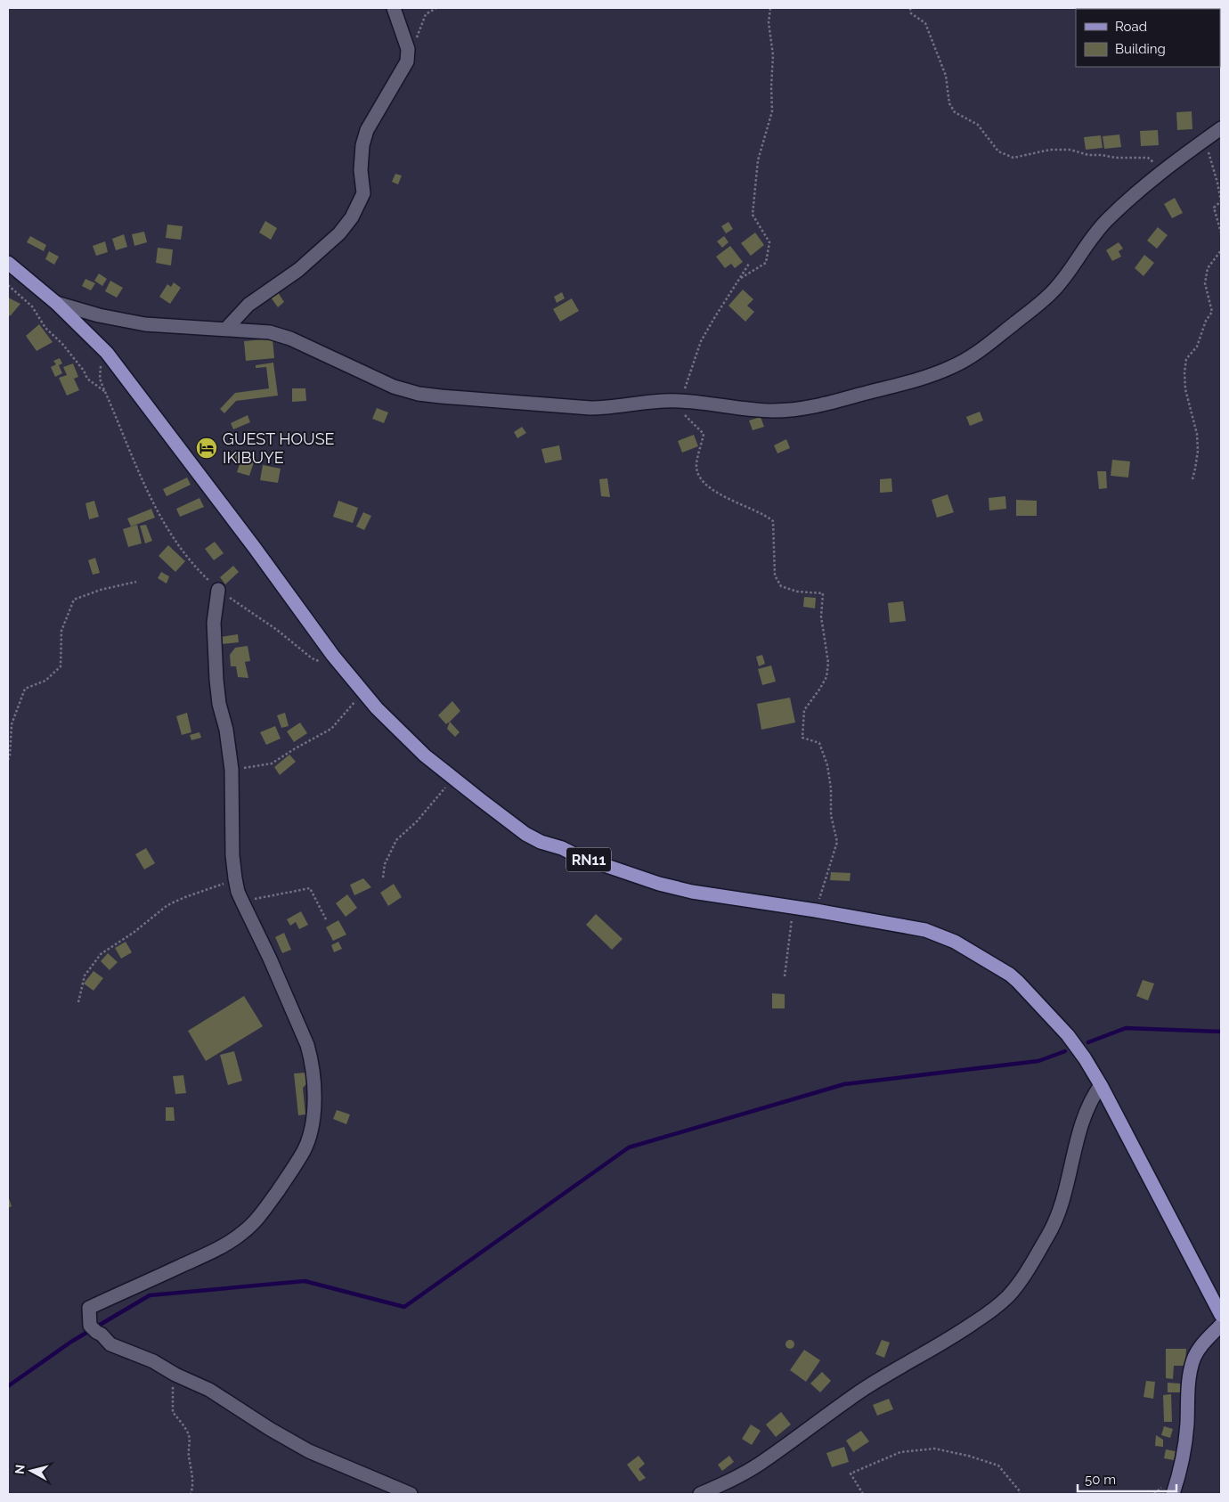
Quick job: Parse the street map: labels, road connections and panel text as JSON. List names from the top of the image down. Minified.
{"streets":{"main road":["RN11"]},"places":{"hotel":["GUEST HOUSE IKIBUYE"]},"legend":["Road","Building"],"scale_bar":"50 m","north":"left"}
